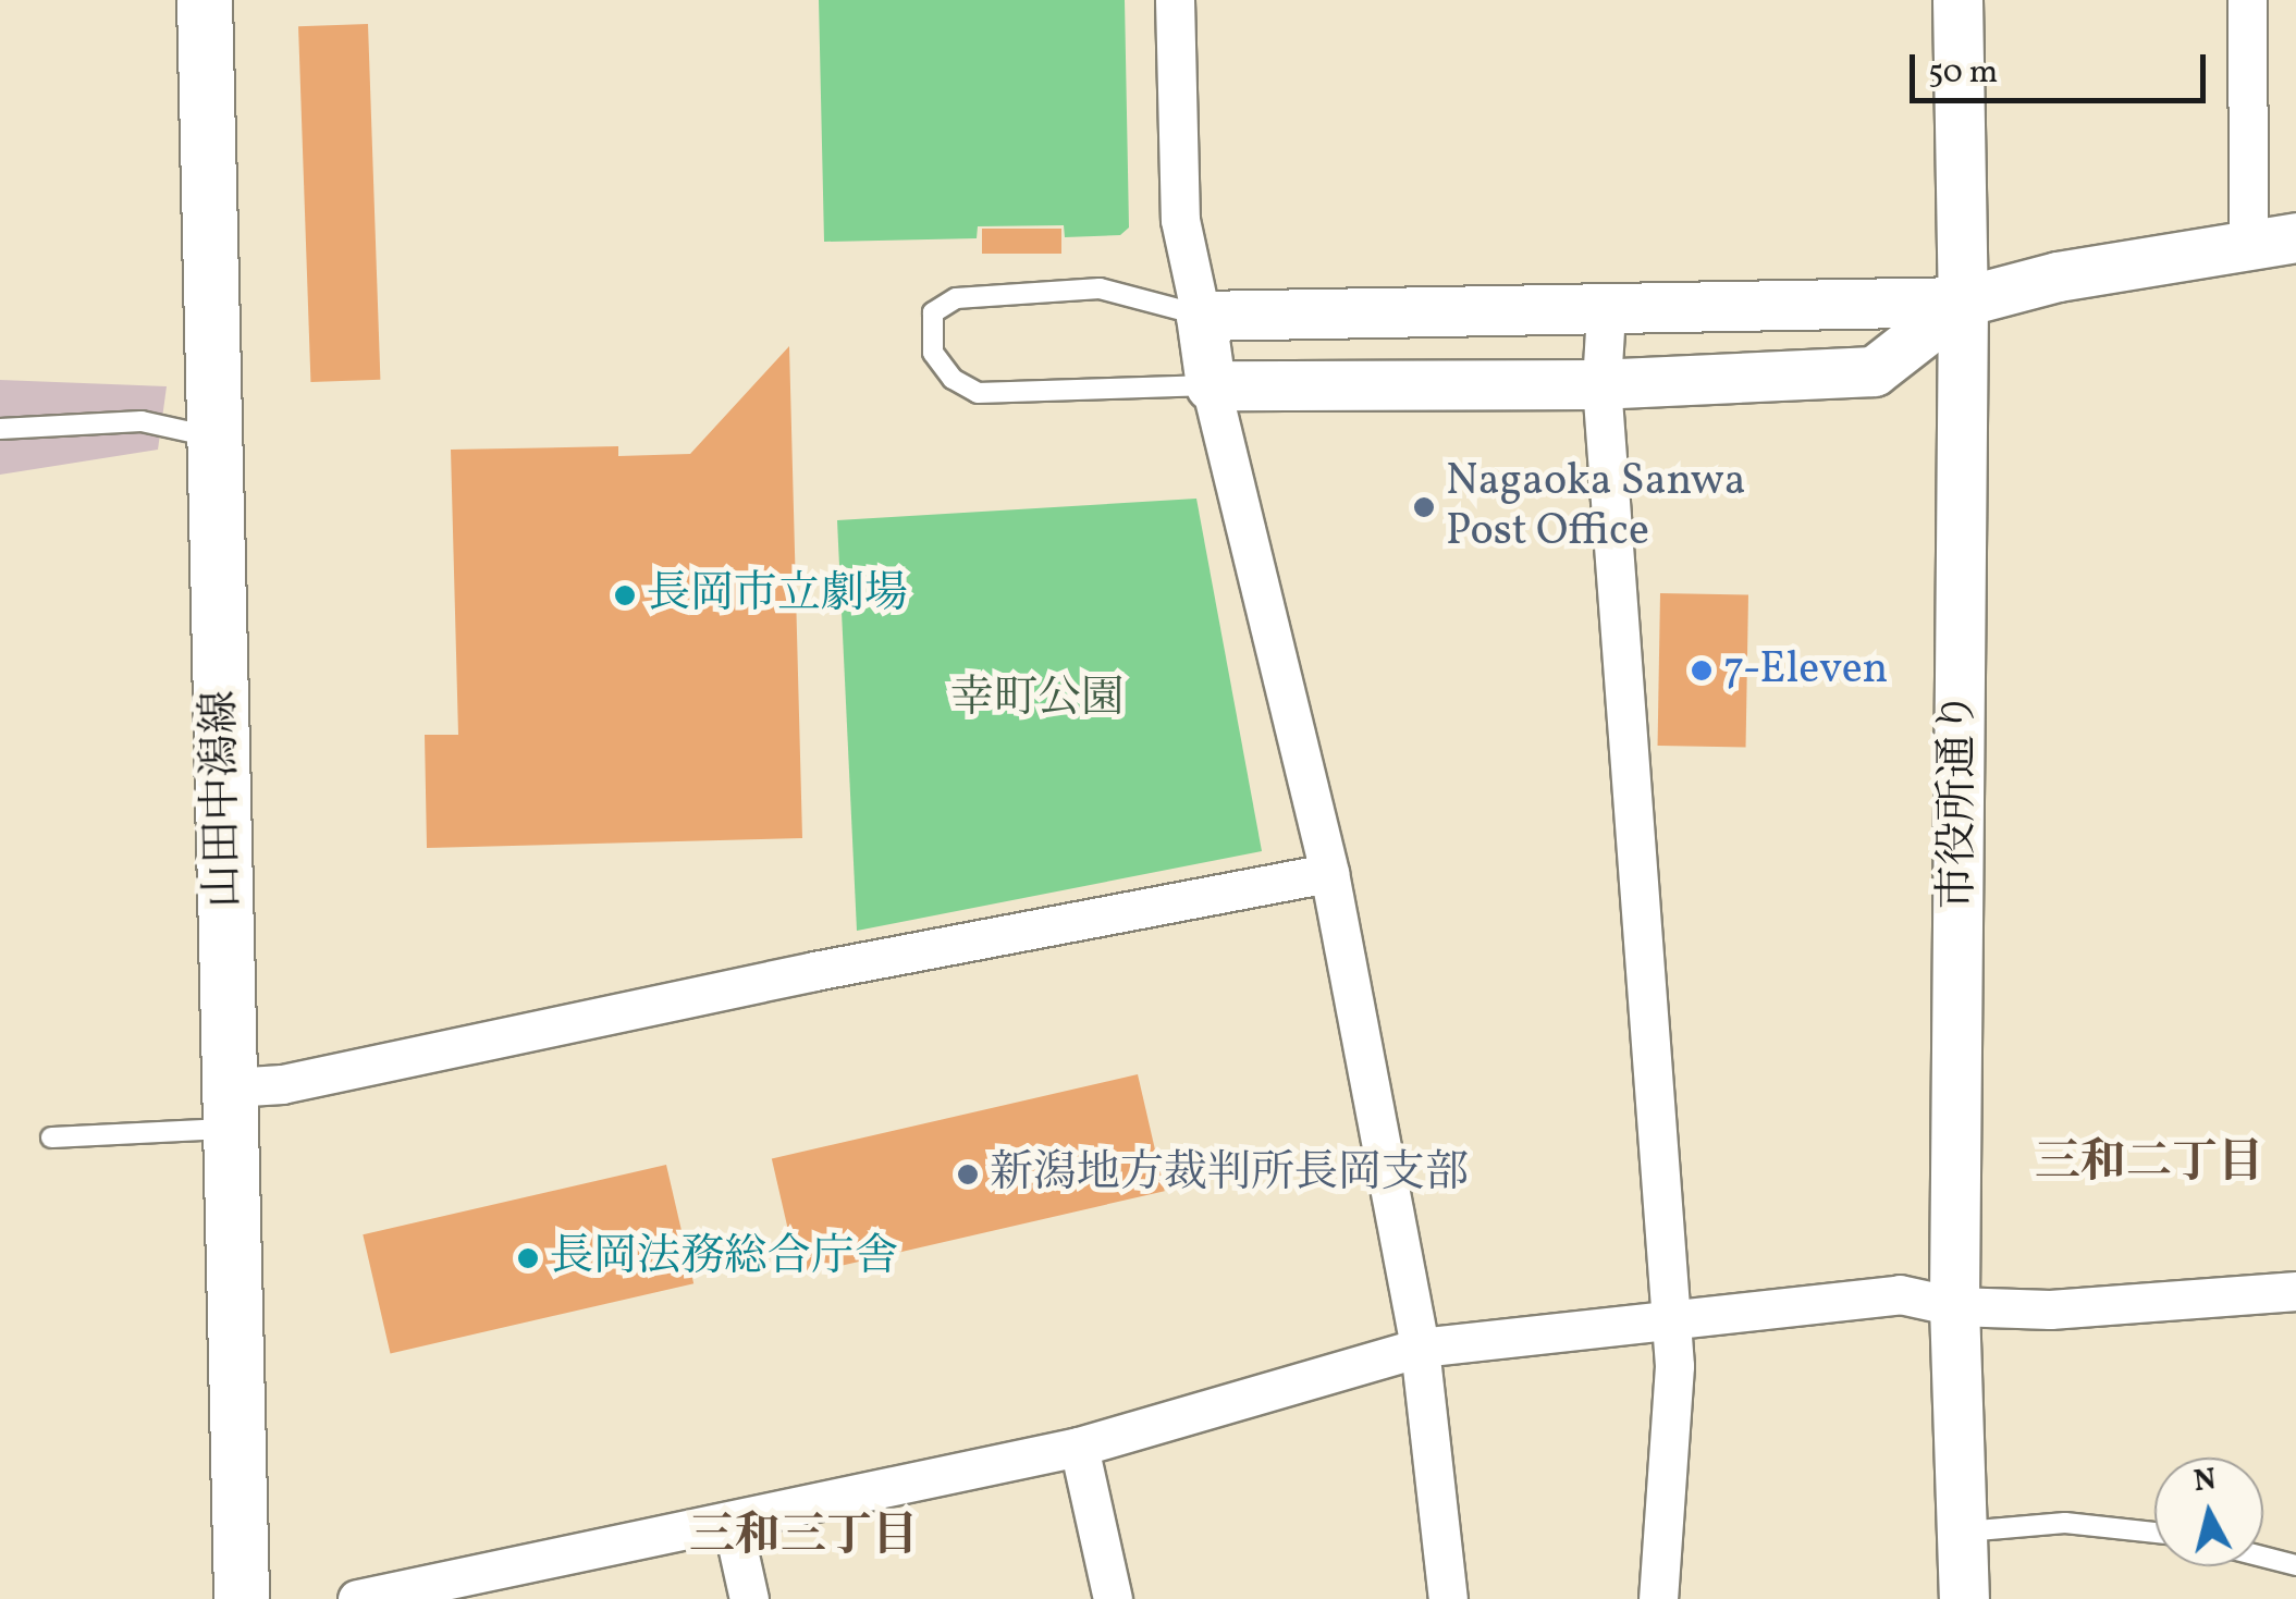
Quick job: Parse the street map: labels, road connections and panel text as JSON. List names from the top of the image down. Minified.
{"streets":{"main road":["山田中潟線"],"street":["市役所通り"]},"districts":["三和二丁目","三和三丁目"],"parks":["幸町公園"],"places":["Nagaoka Sanwa Post Office","長岡市立劇場","7-Eleven","新潟地方裁判所長岡支部","長岡法務総合庁舎"],"scale_bar":"50 m","north":"top"}
